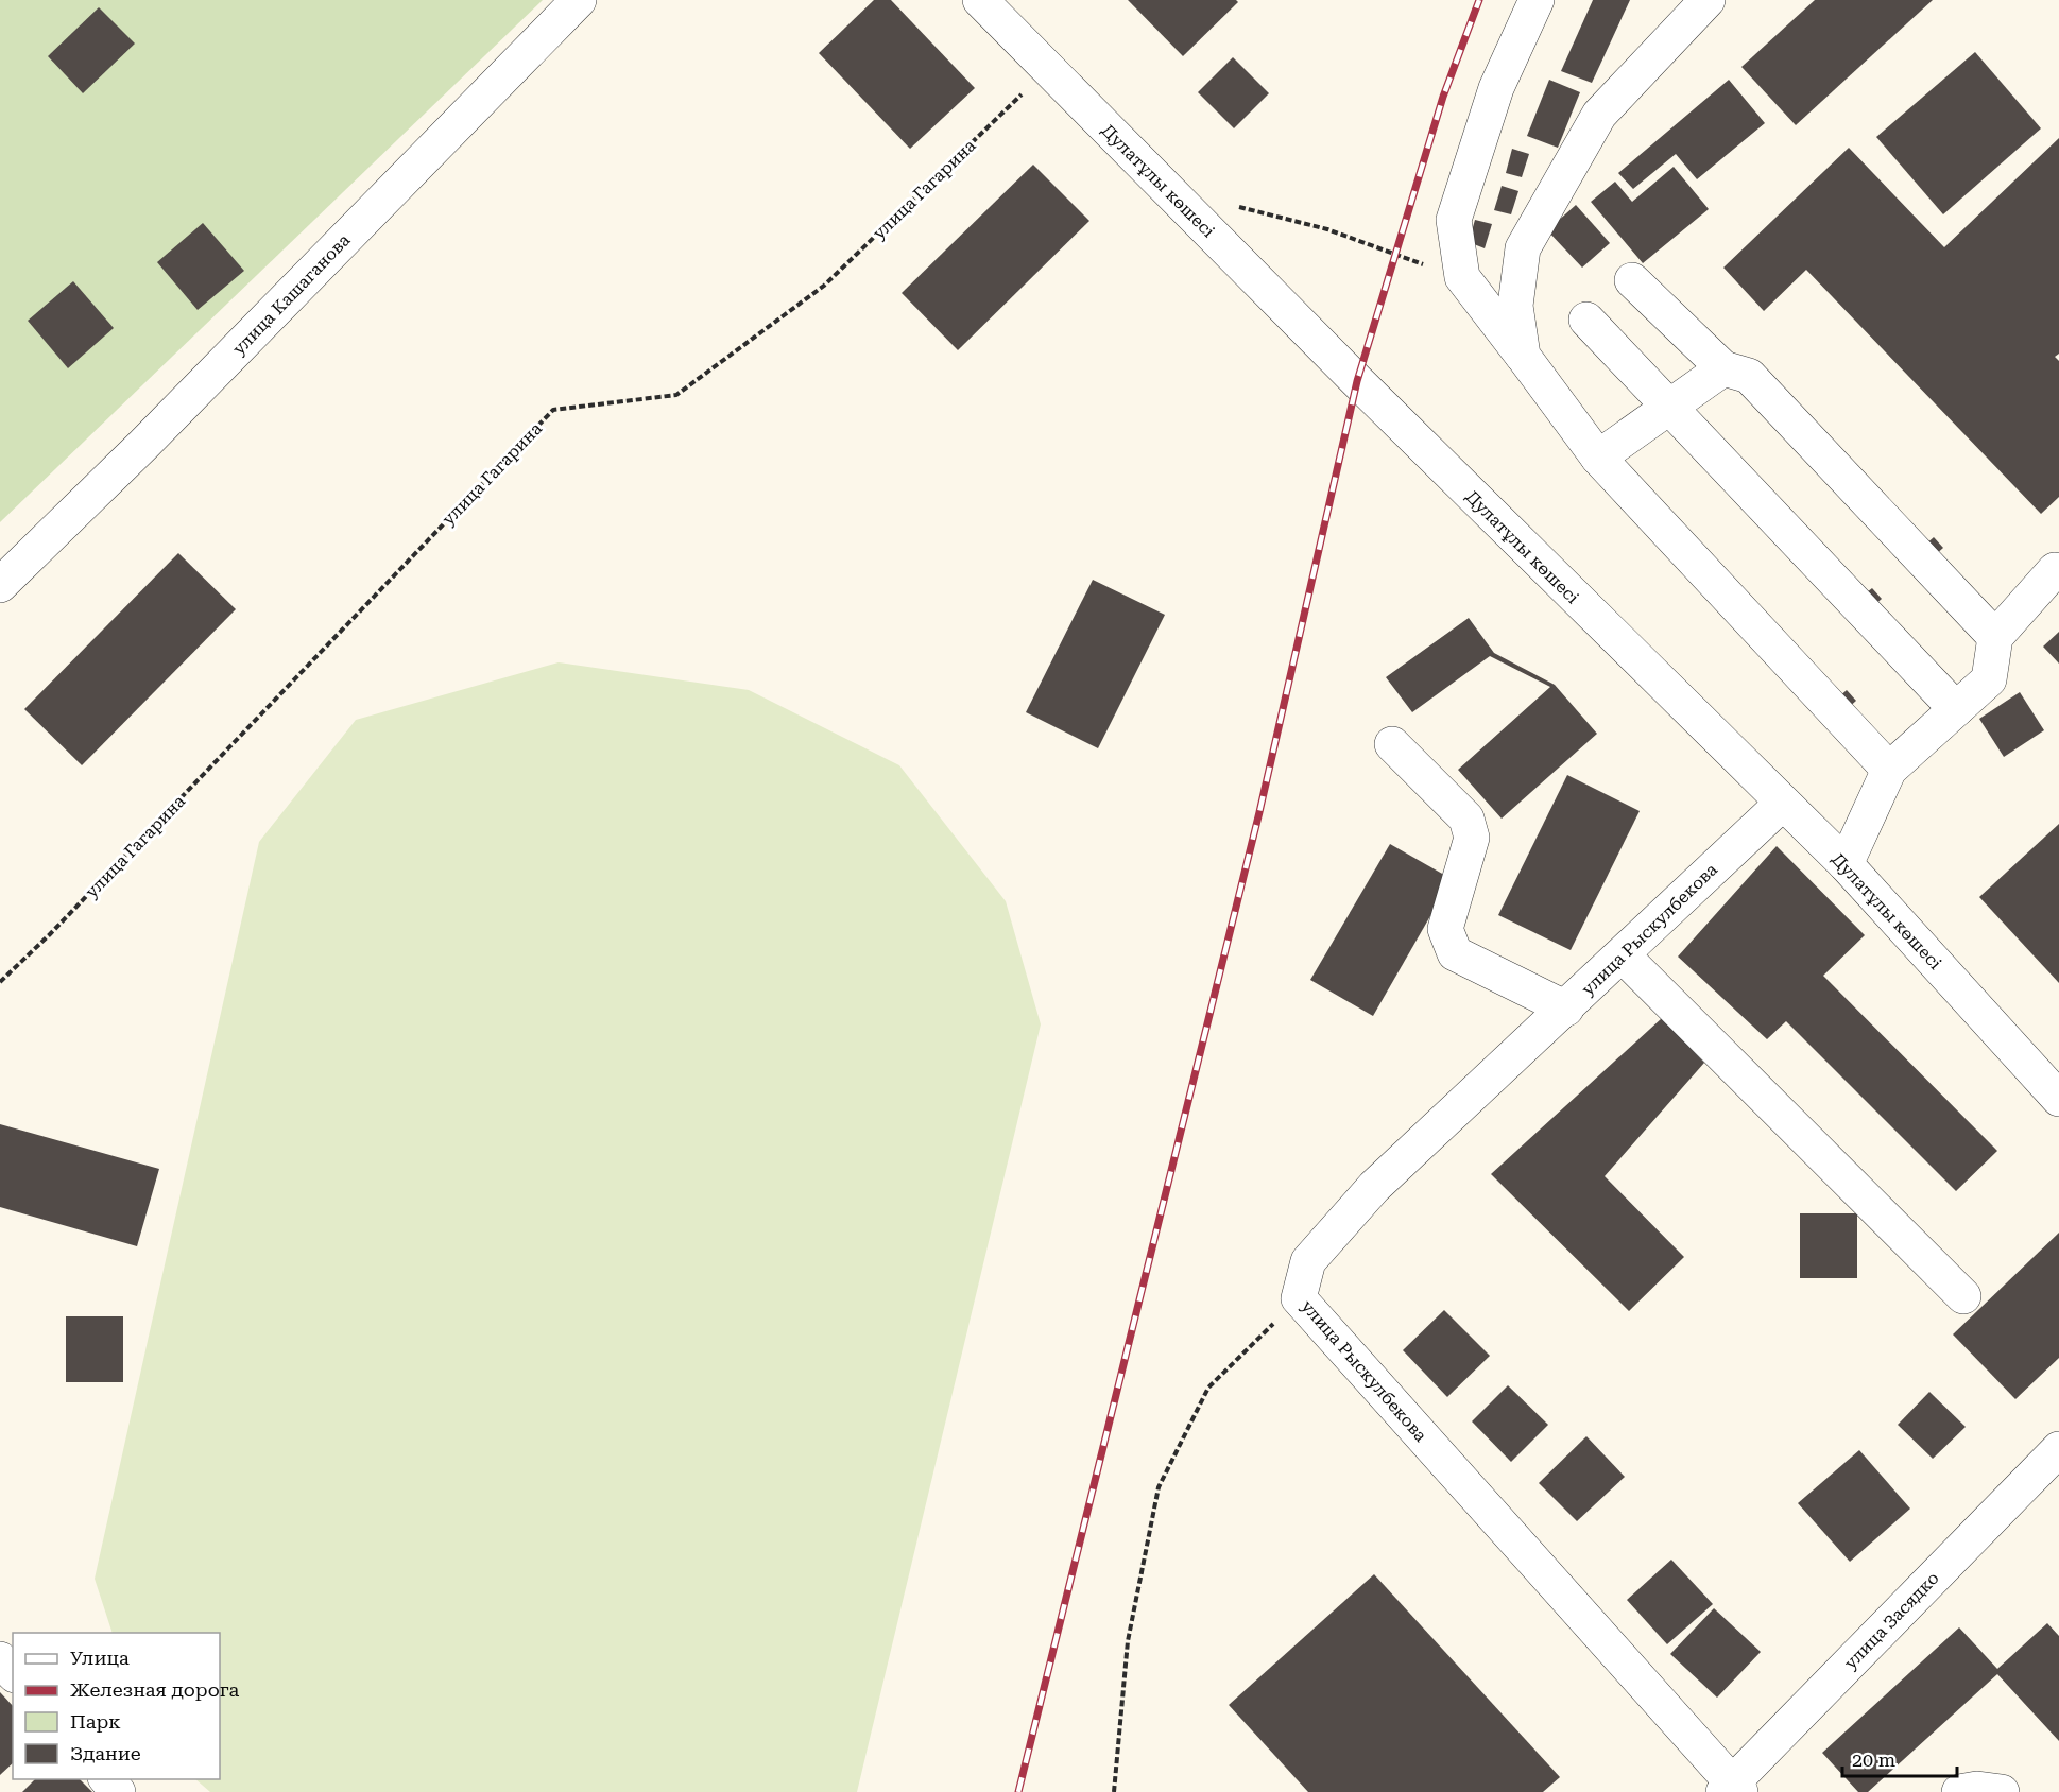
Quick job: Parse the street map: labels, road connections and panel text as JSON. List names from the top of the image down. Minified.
{"streets":{"street":["Дулатұлы көшесі","улица Кашаганова","улица Рыскулбекова","улица Засядко"],"path":["улица Гагарина"]},"crossings":[["Дулатұлы көшесі","улица Гагарина"],["Дулатұлы көшесі","улица Рыскулбекова"],["улица Рыскулбекова","улица Засядко"]],"legend":["Улица","Железная дорога","Парк","Здание"],"scale_bar":"20 m"}
